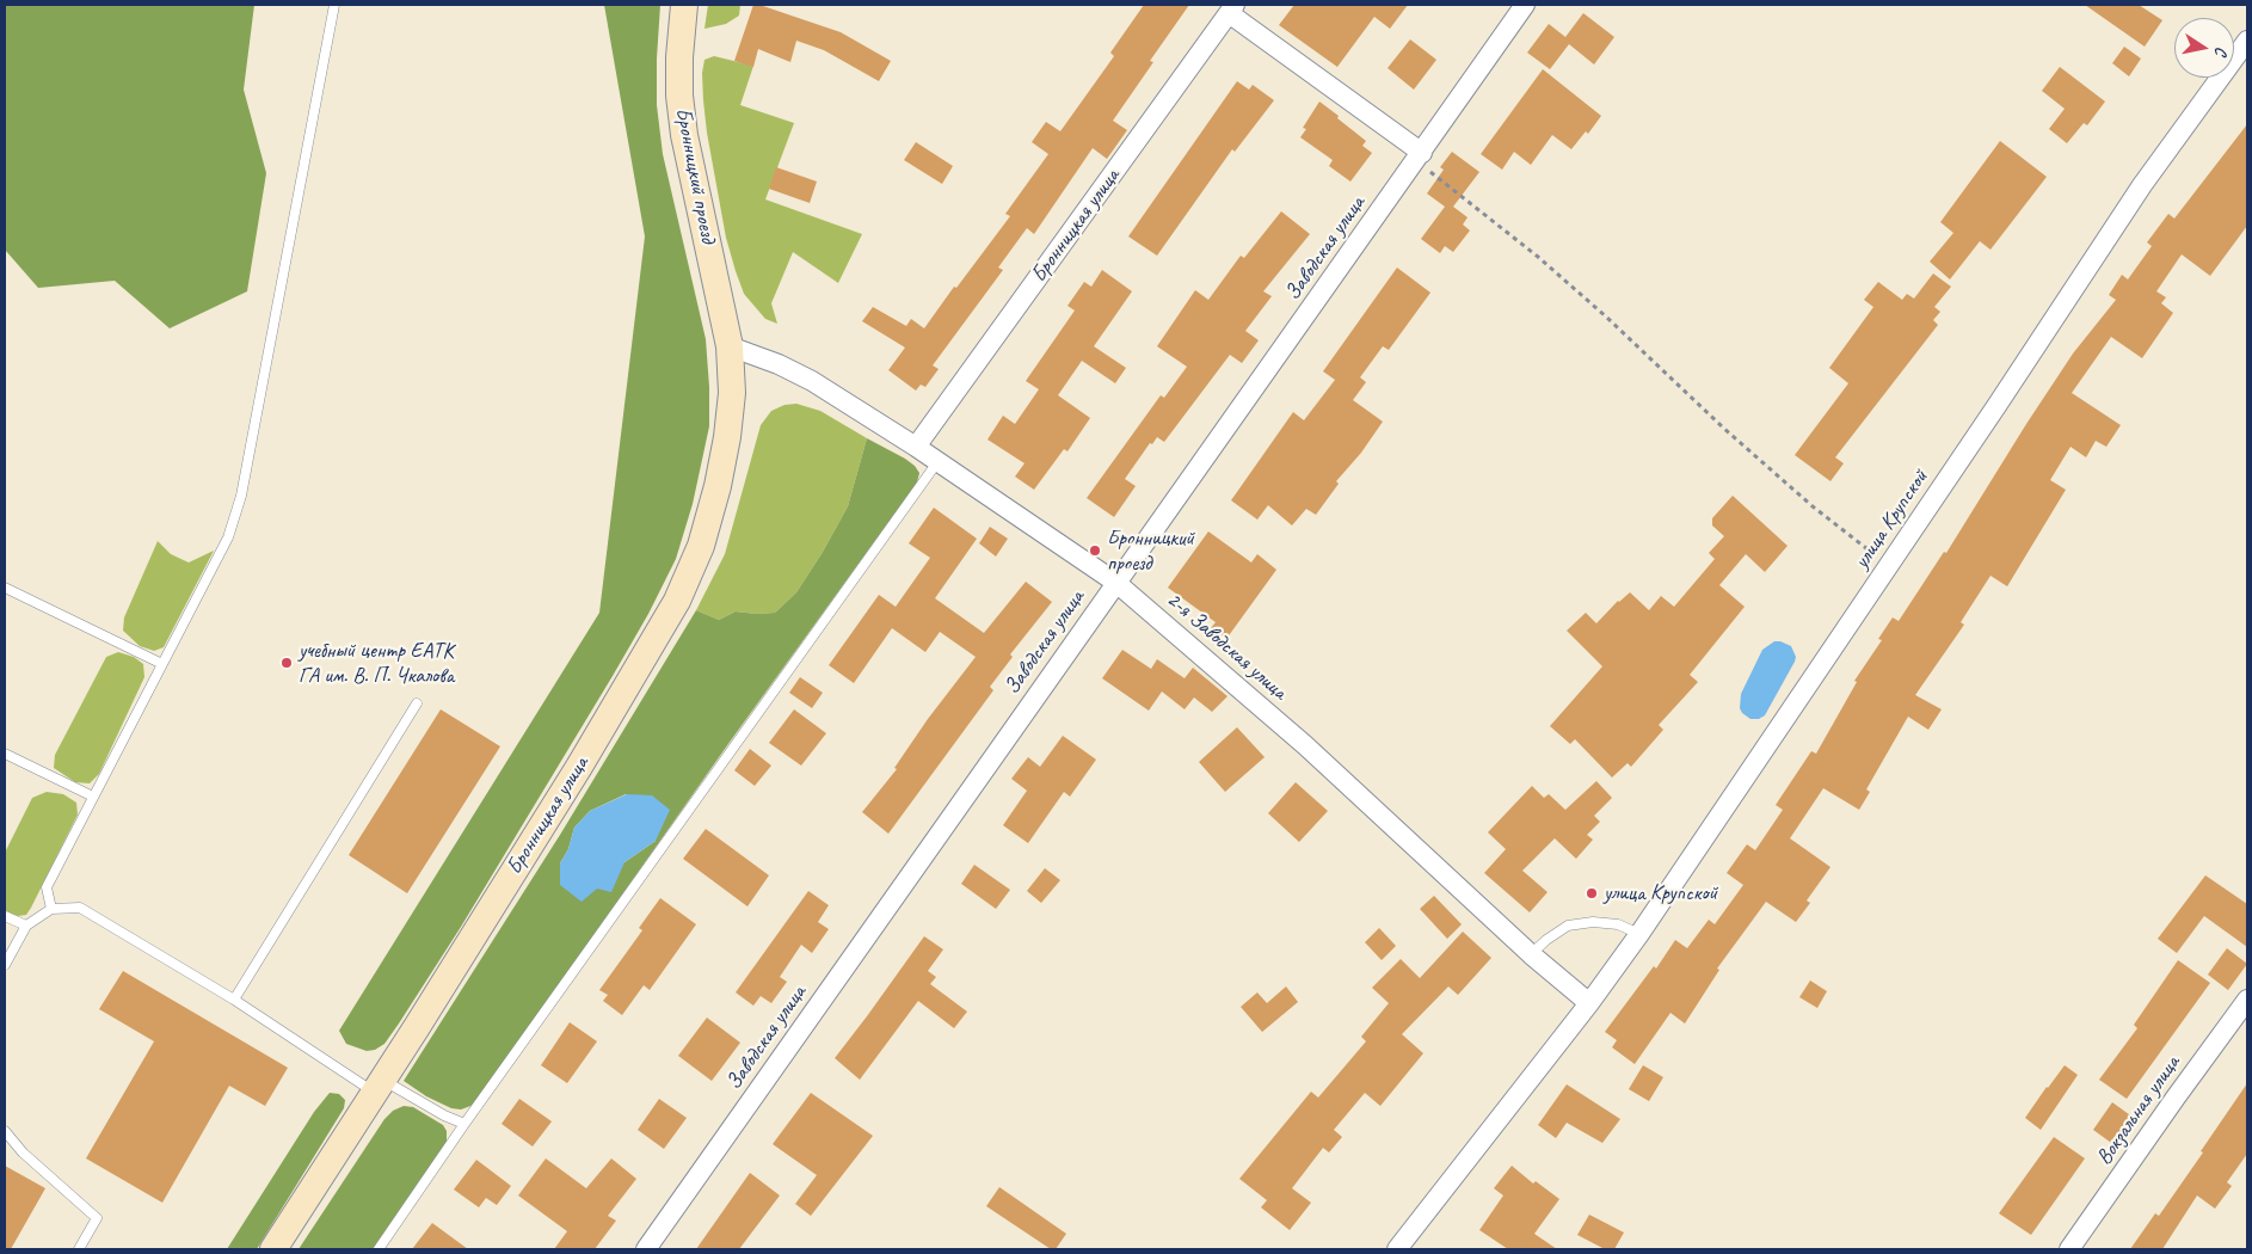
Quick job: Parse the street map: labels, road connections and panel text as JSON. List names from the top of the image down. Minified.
{"streets":{"main road":["Бронницкий проезд","Бронницкая улица"],"street":["Заводская улица","улица Крупской","2-я Заводская улица","Вокзальная улица"]},"crossings":[["Бронницкий проезд","Бронницкая улица"],["Бронницкий проезд","2-я Заводская улица"],["Бронницкая улица","2-я Заводская улица"],["Заводская улица","2-я Заводская улица"],["улица Крупской","2-я Заводская улица"]],"places":["Бронницкий проезд","учебный центр ЕАТК ГА им. В. П. Чкалова","улица Крупской"],"north":"right"}
